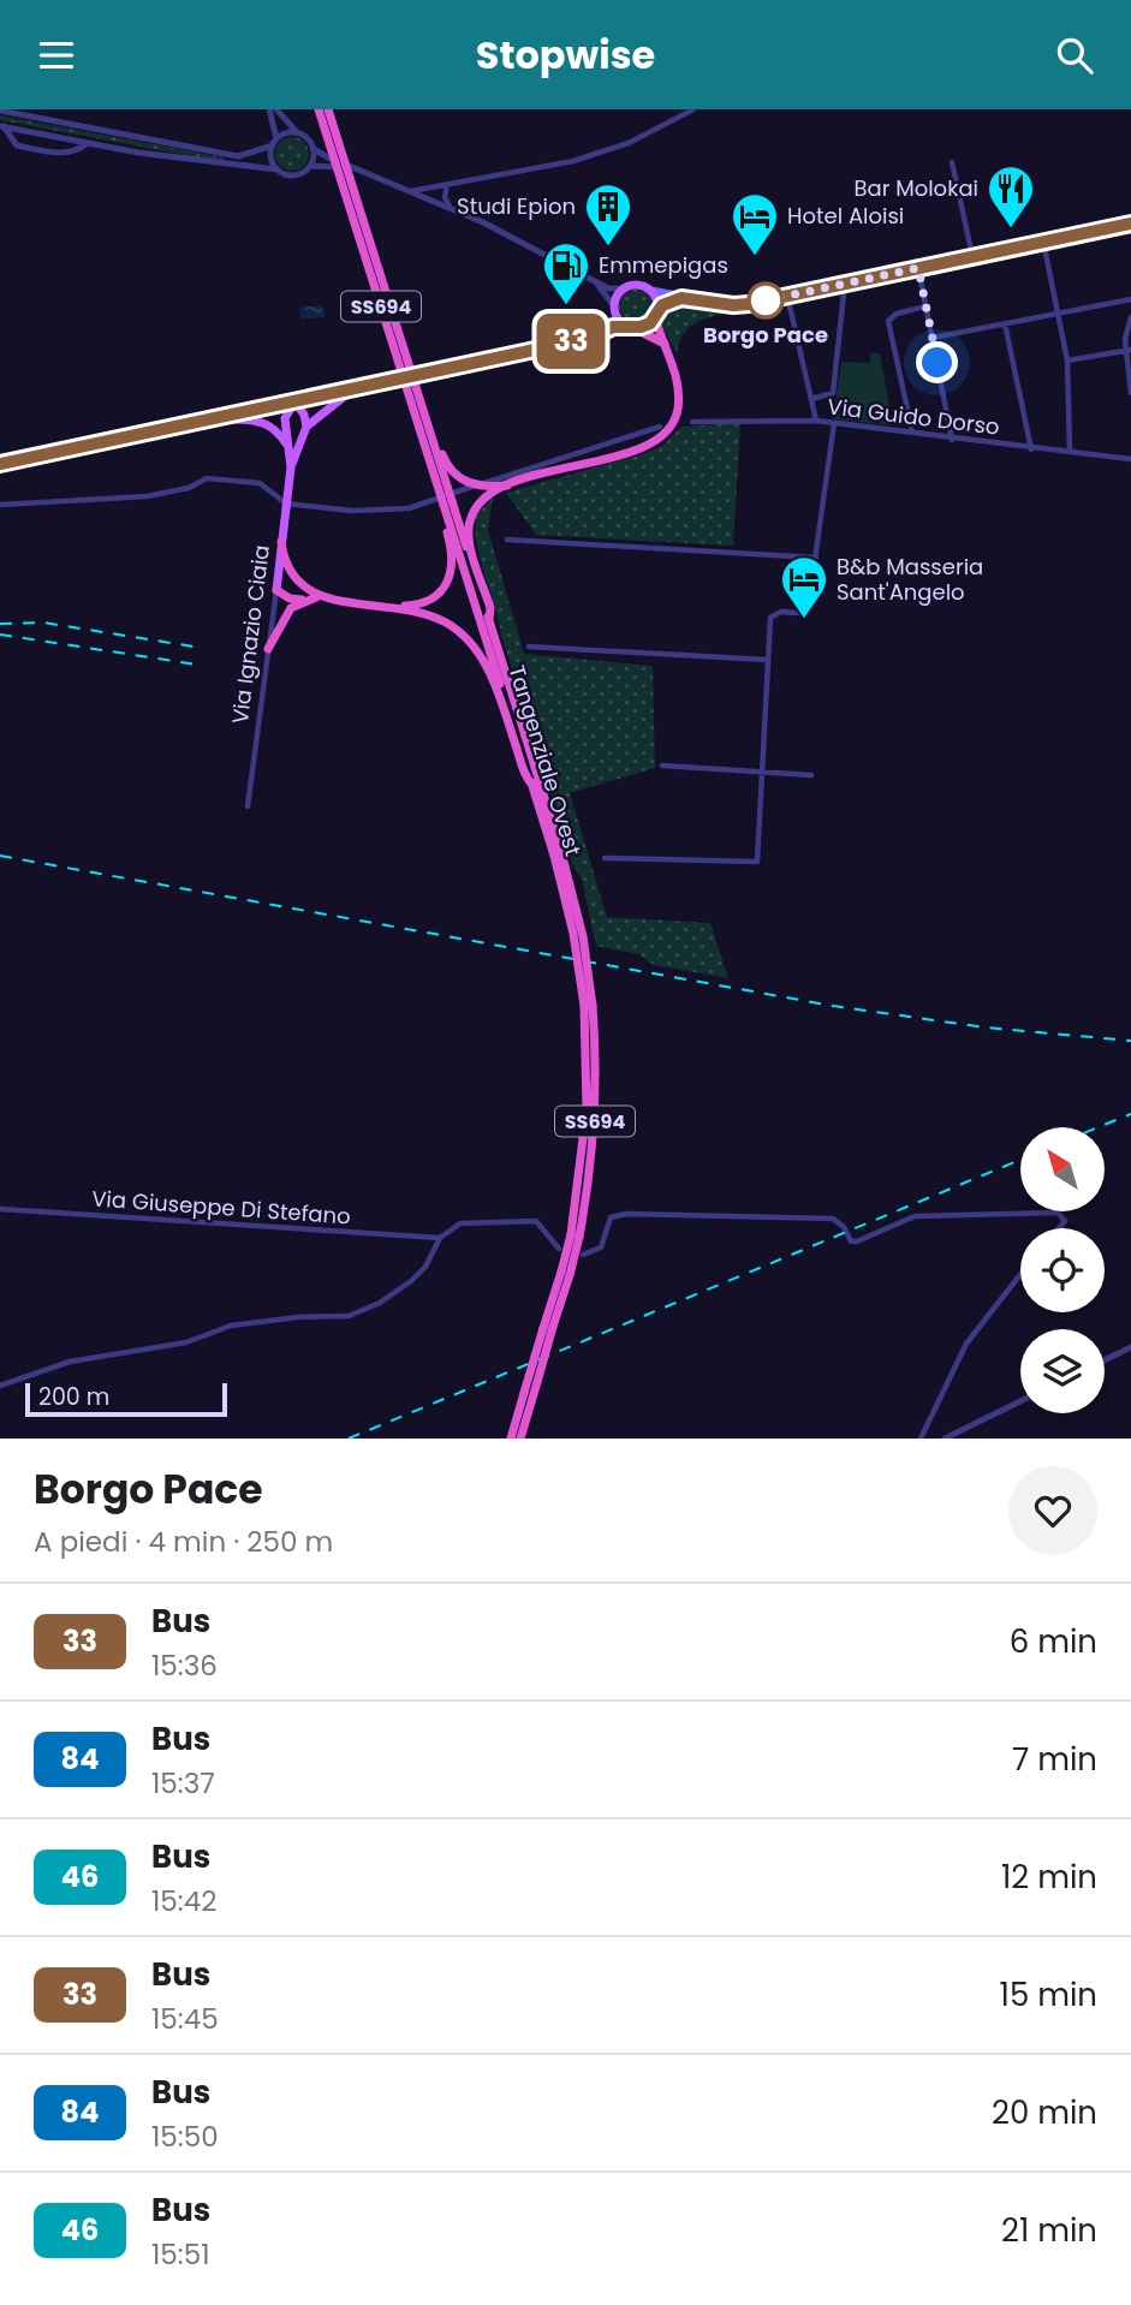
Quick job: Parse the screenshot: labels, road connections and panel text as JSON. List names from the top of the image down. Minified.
{"streets":{"highway":["SS694","Tangenziale Ovest"],"main road":["Via Ignazio Ciaia"],"street":["Via Guido Dorso","Via Giuseppe Di Stefano"]},"places":{"restaurant":["Bar Molokai"],"building":["Studi Epion"],"hotel":["Hotel Aloisi","B&b Masseria Sant'Angelo"],"other":["Borgo Pace"],"fuel station":["Emmepigas"]},"lines":["bus line 33"],"scale_bar":"200 m","north":"top left","page":{"header":"Stopwise","on_map":"33","scale":"200 m","heading":["Borgo Pace","A piedi · 4 min · 250 m"],"list":[{"mark":"33","name":"Bus","note":"15:36","value":"6 min"},{"mark":"84","name":"Bus","note":"15:37","value":"7 min"},{"mark":"46","name":"Bus","note":"15:42","value":"12 min"},{"mark":"33","name":"Bus","note":"15:45","value":"15 min"},{"mark":"84","name":"Bus","note":"15:50","value":"20 min"},{"mark":"46","name":"Bus","note":"15:51","value":"21 min"}]}}
